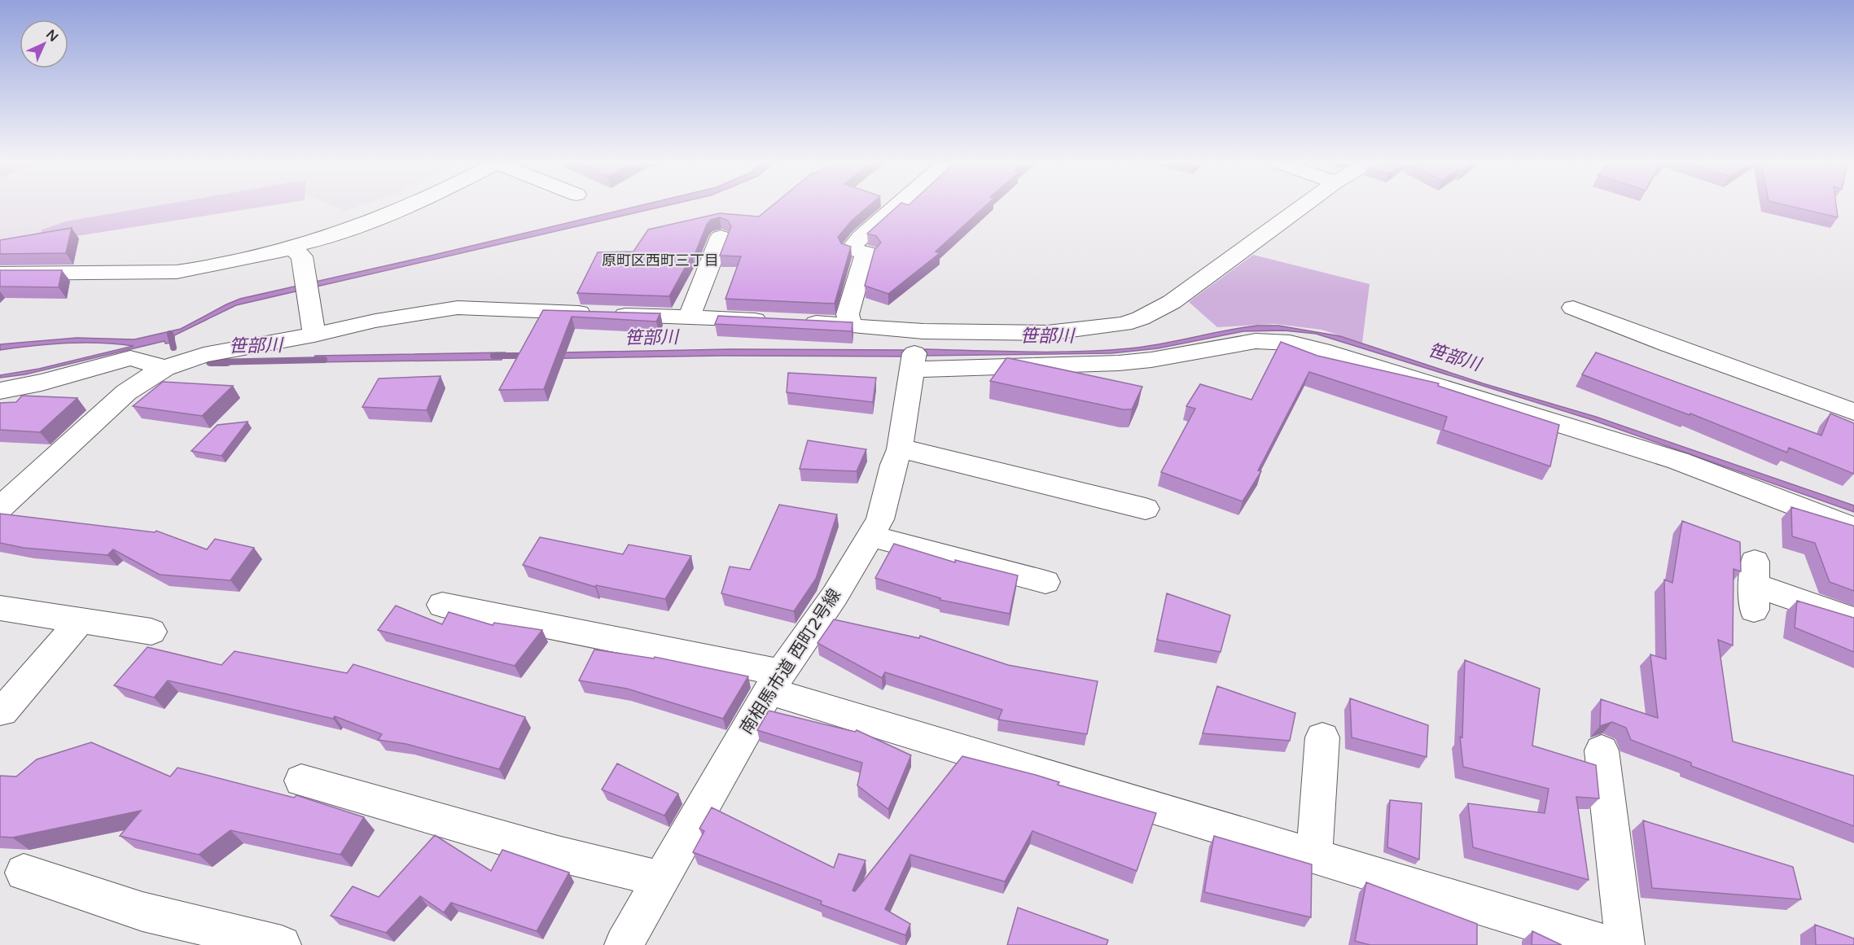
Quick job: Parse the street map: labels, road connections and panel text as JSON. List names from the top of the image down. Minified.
{"streets":{"street":["南相馬市道 西町2号線"]},"districts":["原町区西町三丁目"],"water":["笹部川"],"north":"top right"}
